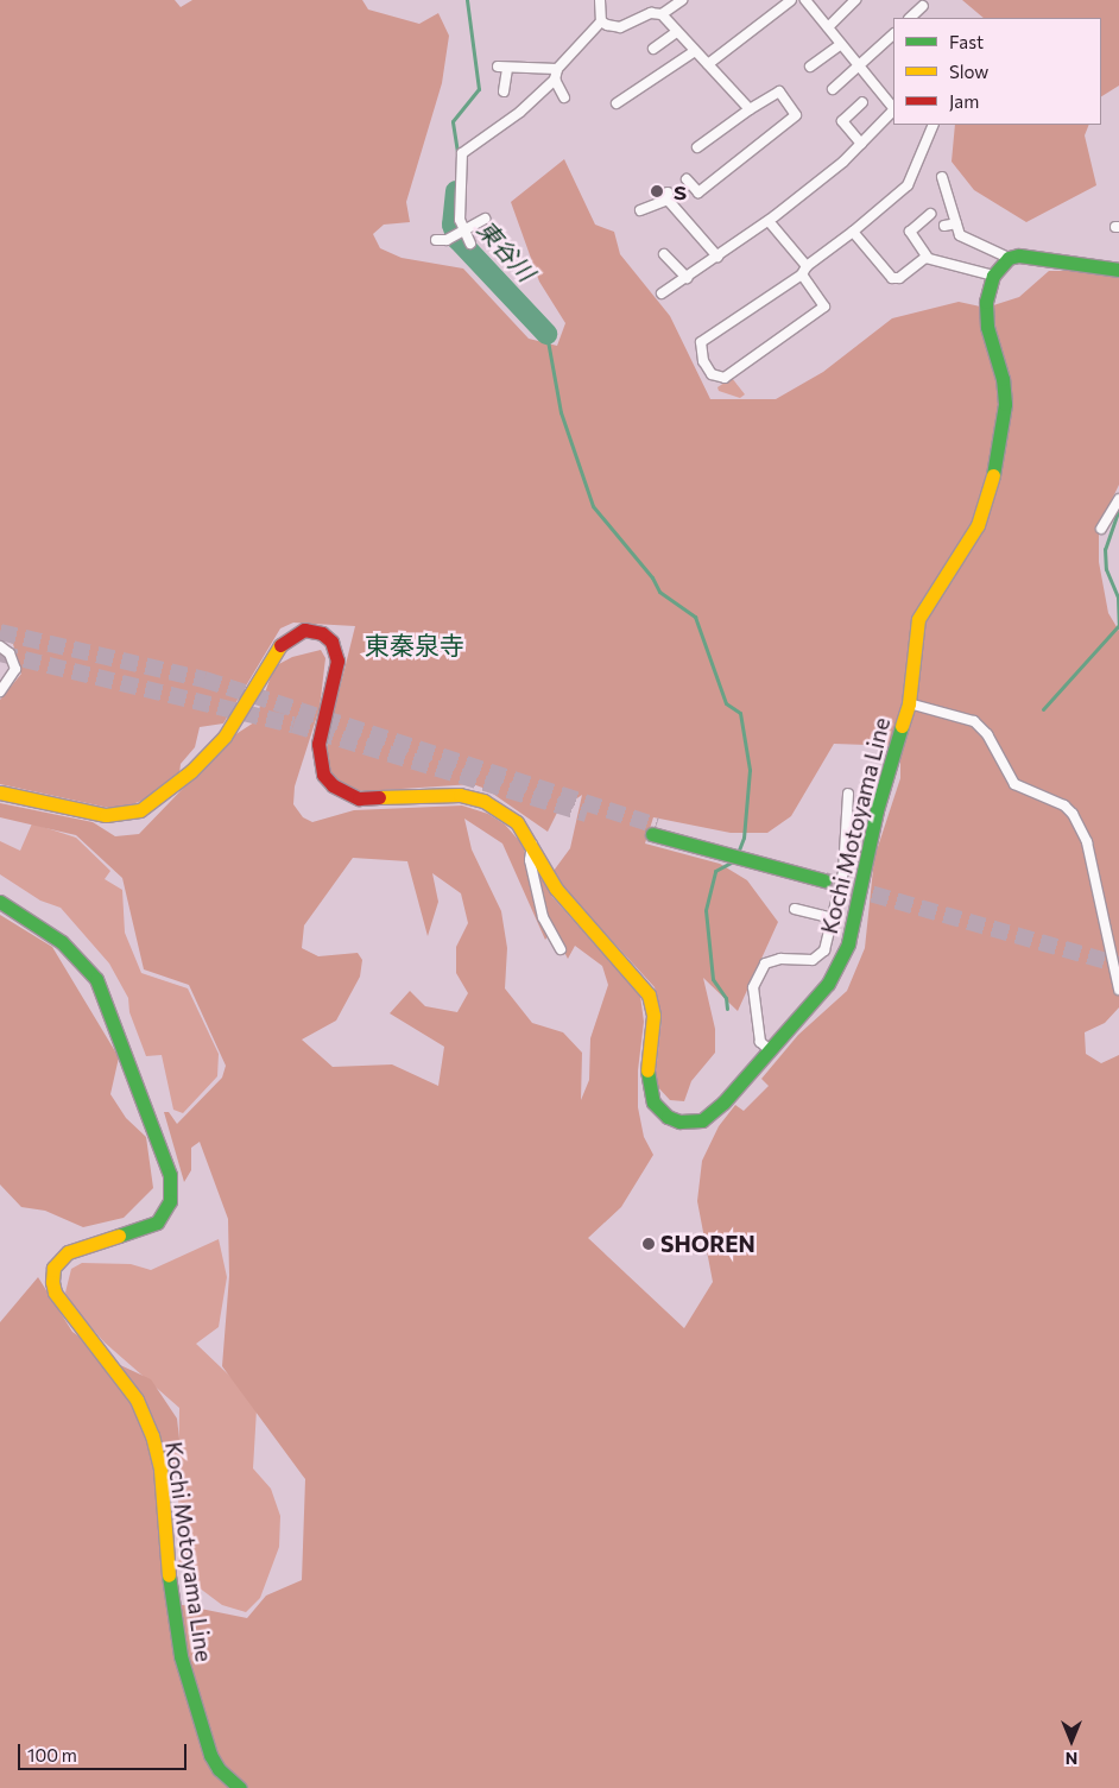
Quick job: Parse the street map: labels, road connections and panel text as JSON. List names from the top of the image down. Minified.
{"streets":{"main road":["Kochi Motoyama Line"]},"districts":["東秦泉寺"],"water":["東谷川"],"places":["ｓ","SHOREN"],"legend":["Fast","Slow","Jam"],"scale_bar":"100 m","north":"bottom"}
